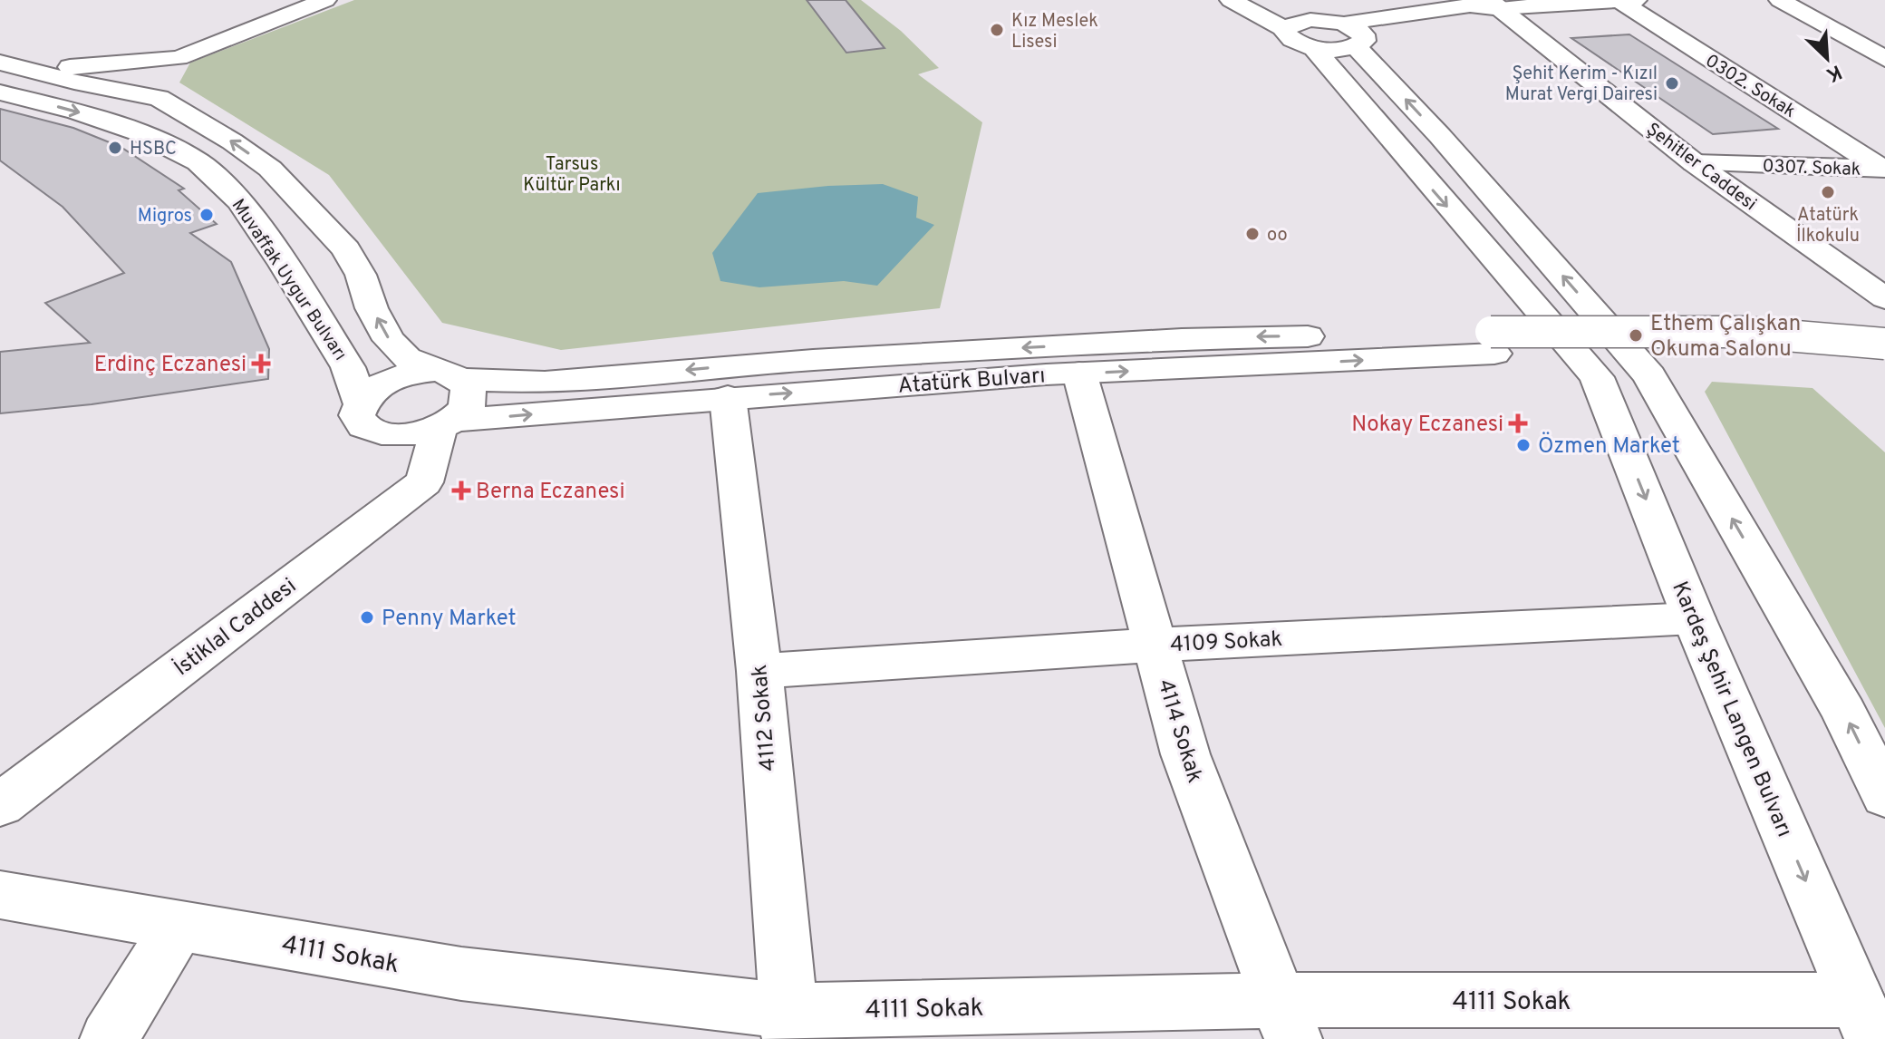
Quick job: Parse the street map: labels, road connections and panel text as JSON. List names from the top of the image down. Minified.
{"streets":{"main road":["0302. Sokak","Şehitler Caddesi","0307. Sokak","Muvaffak Uygur Bulvarı","Atatürk Bulvarı","İstiklal Caddesi","4109 Sokak","Kardeş Şehir Langen Bulvarı","4112 Sokak","4114 Sokak","4111 Sokak"]},"crossings":[["0302. Sokak","0307. Sokak"],["Şehitler Caddesi","0307. Sokak"],["Muvaffak Uygur Bulvarı","Atatürk Bulvarı"],["Muvaffak Uygur Bulvarı","İstiklal Caddesi"],["Atatürk Bulvarı","İstiklal Caddesi"],["Atatürk Bulvarı","4112 Sokak"],["Atatürk Bulvarı","4114 Sokak"],["4109 Sokak","Kardeş Şehir Langen Bulvarı"],["4109 Sokak","4112 Sokak"],["4109 Sokak","4114 Sokak"],["Kardeş Şehir Langen Bulvarı","4111 Sokak"],["4112 Sokak","4111 Sokak"],["4114 Sokak","4111 Sokak"]],"parks":["Tarsus Kültür Parkı"],"places":{"other":["Kız Meslek Lisesi","Şehit Kerim - Kızıl Murat Vergi Dairesi","HSBC","Atatürk İlkokulu","Migros","oo","Ethem Çalışkan Okuma Salonu","Özmen Market","Penny Market"],"health":["Erdinç Eczanesi","Nokay Eczanesi","Berna Eczanesi"]},"north":"bottom right"}
